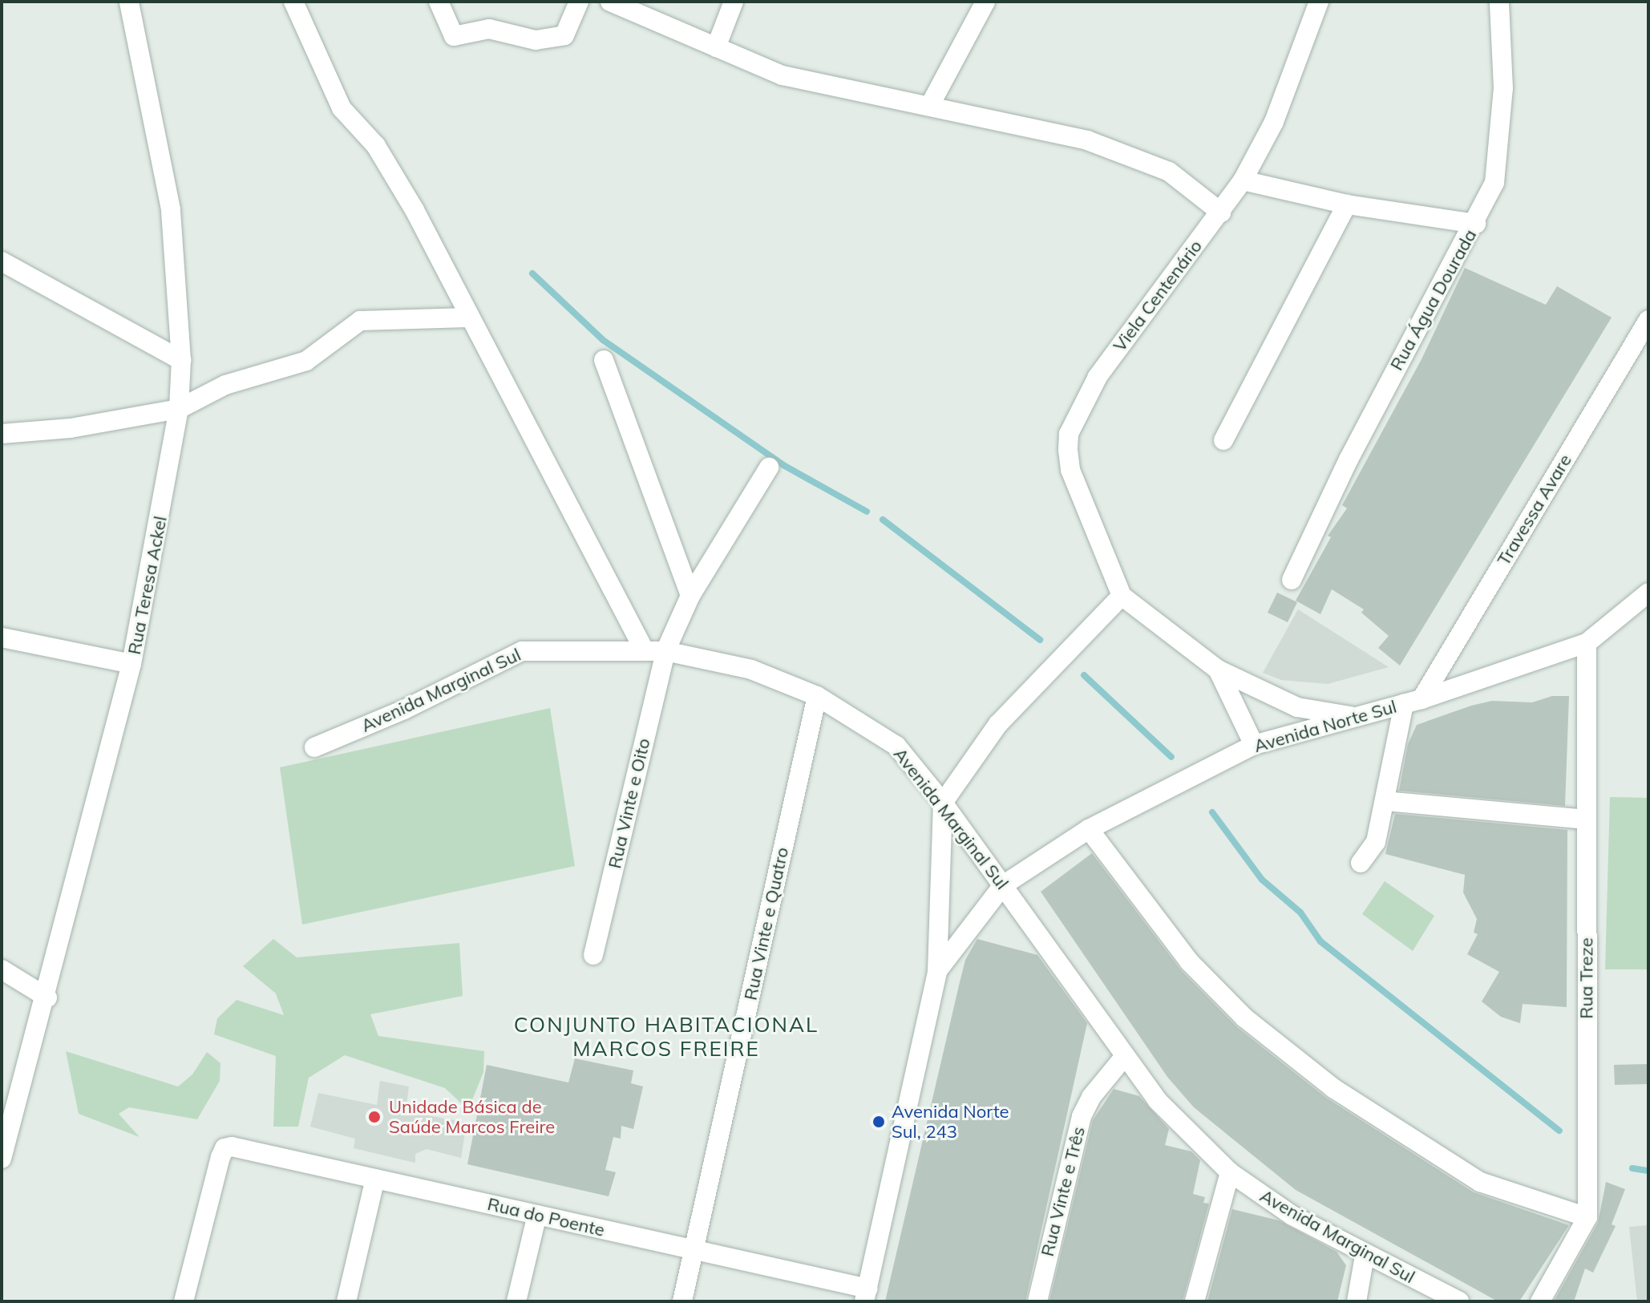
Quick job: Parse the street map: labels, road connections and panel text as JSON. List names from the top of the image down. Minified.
{"streets":{"street":["Viela Centenário","Rua Água Dourada","Travessa Avare","Rua Teresa Ackel","Avenida Marginal Sul","Avenida Norte Sul","Rua Vinte e Oito","Rua Vinte e Quatro","Rua Treze","Rua Vinte e Três","Rua do Poente"]},"crossings":[["Travessa Avare","Avenida Norte Sul"],["Avenida Marginal Sul","Avenida Norte Sul"],["Avenida Marginal Sul","Rua Vinte e Oito"],["Avenida Marginal Sul","Rua Vinte e Quatro"],["Avenida Marginal Sul","Rua Vinte e Três"],["Avenida Norte Sul","Rua Treze"],["Avenida Norte Sul","Rua do Poente"],["Rua Vinte e Quatro","Rua do Poente"]],"districts":["CONJUNTO HABITACIONAL MARCOS FREIRE"],"places":["Unidade Básica de Saúde Marcos Freire","Avenida Norte Sul, 243"]}
